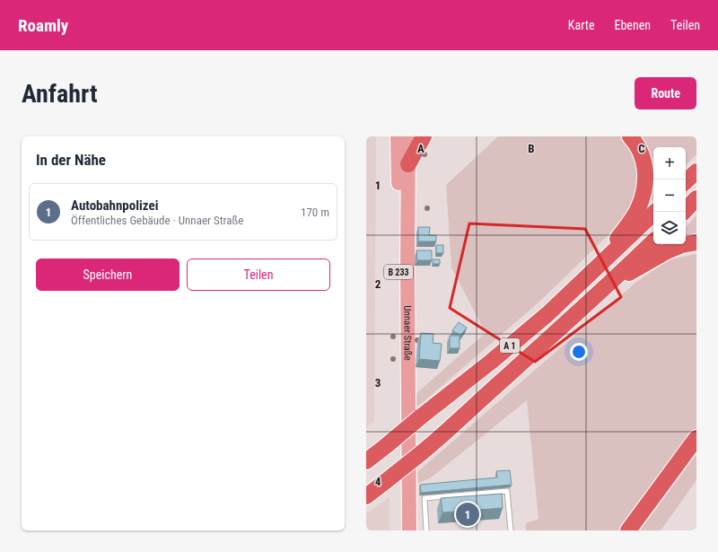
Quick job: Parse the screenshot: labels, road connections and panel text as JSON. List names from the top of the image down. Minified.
{"streets":{"highway":["A 1"],"main road":["B 233","Unnaer Straße"]},"page":{"header":"Roamly","nav":["Karte","Ebenen","Teilen"],"buttons":["Route",["Speichern","Teilen"]],"title":"Anfahrt","heading":"In der Nähe","map_buttons":["+","−"],"list":[{"mark":"1","name":"Autobahnpolizei","note":"Öffentliches Gebäude · Unnaer Straße","value":"170 m"}],"pins":"1"},"grid":{"columns":["A","B","C"],"rows":["1","2","3","4"]}}
